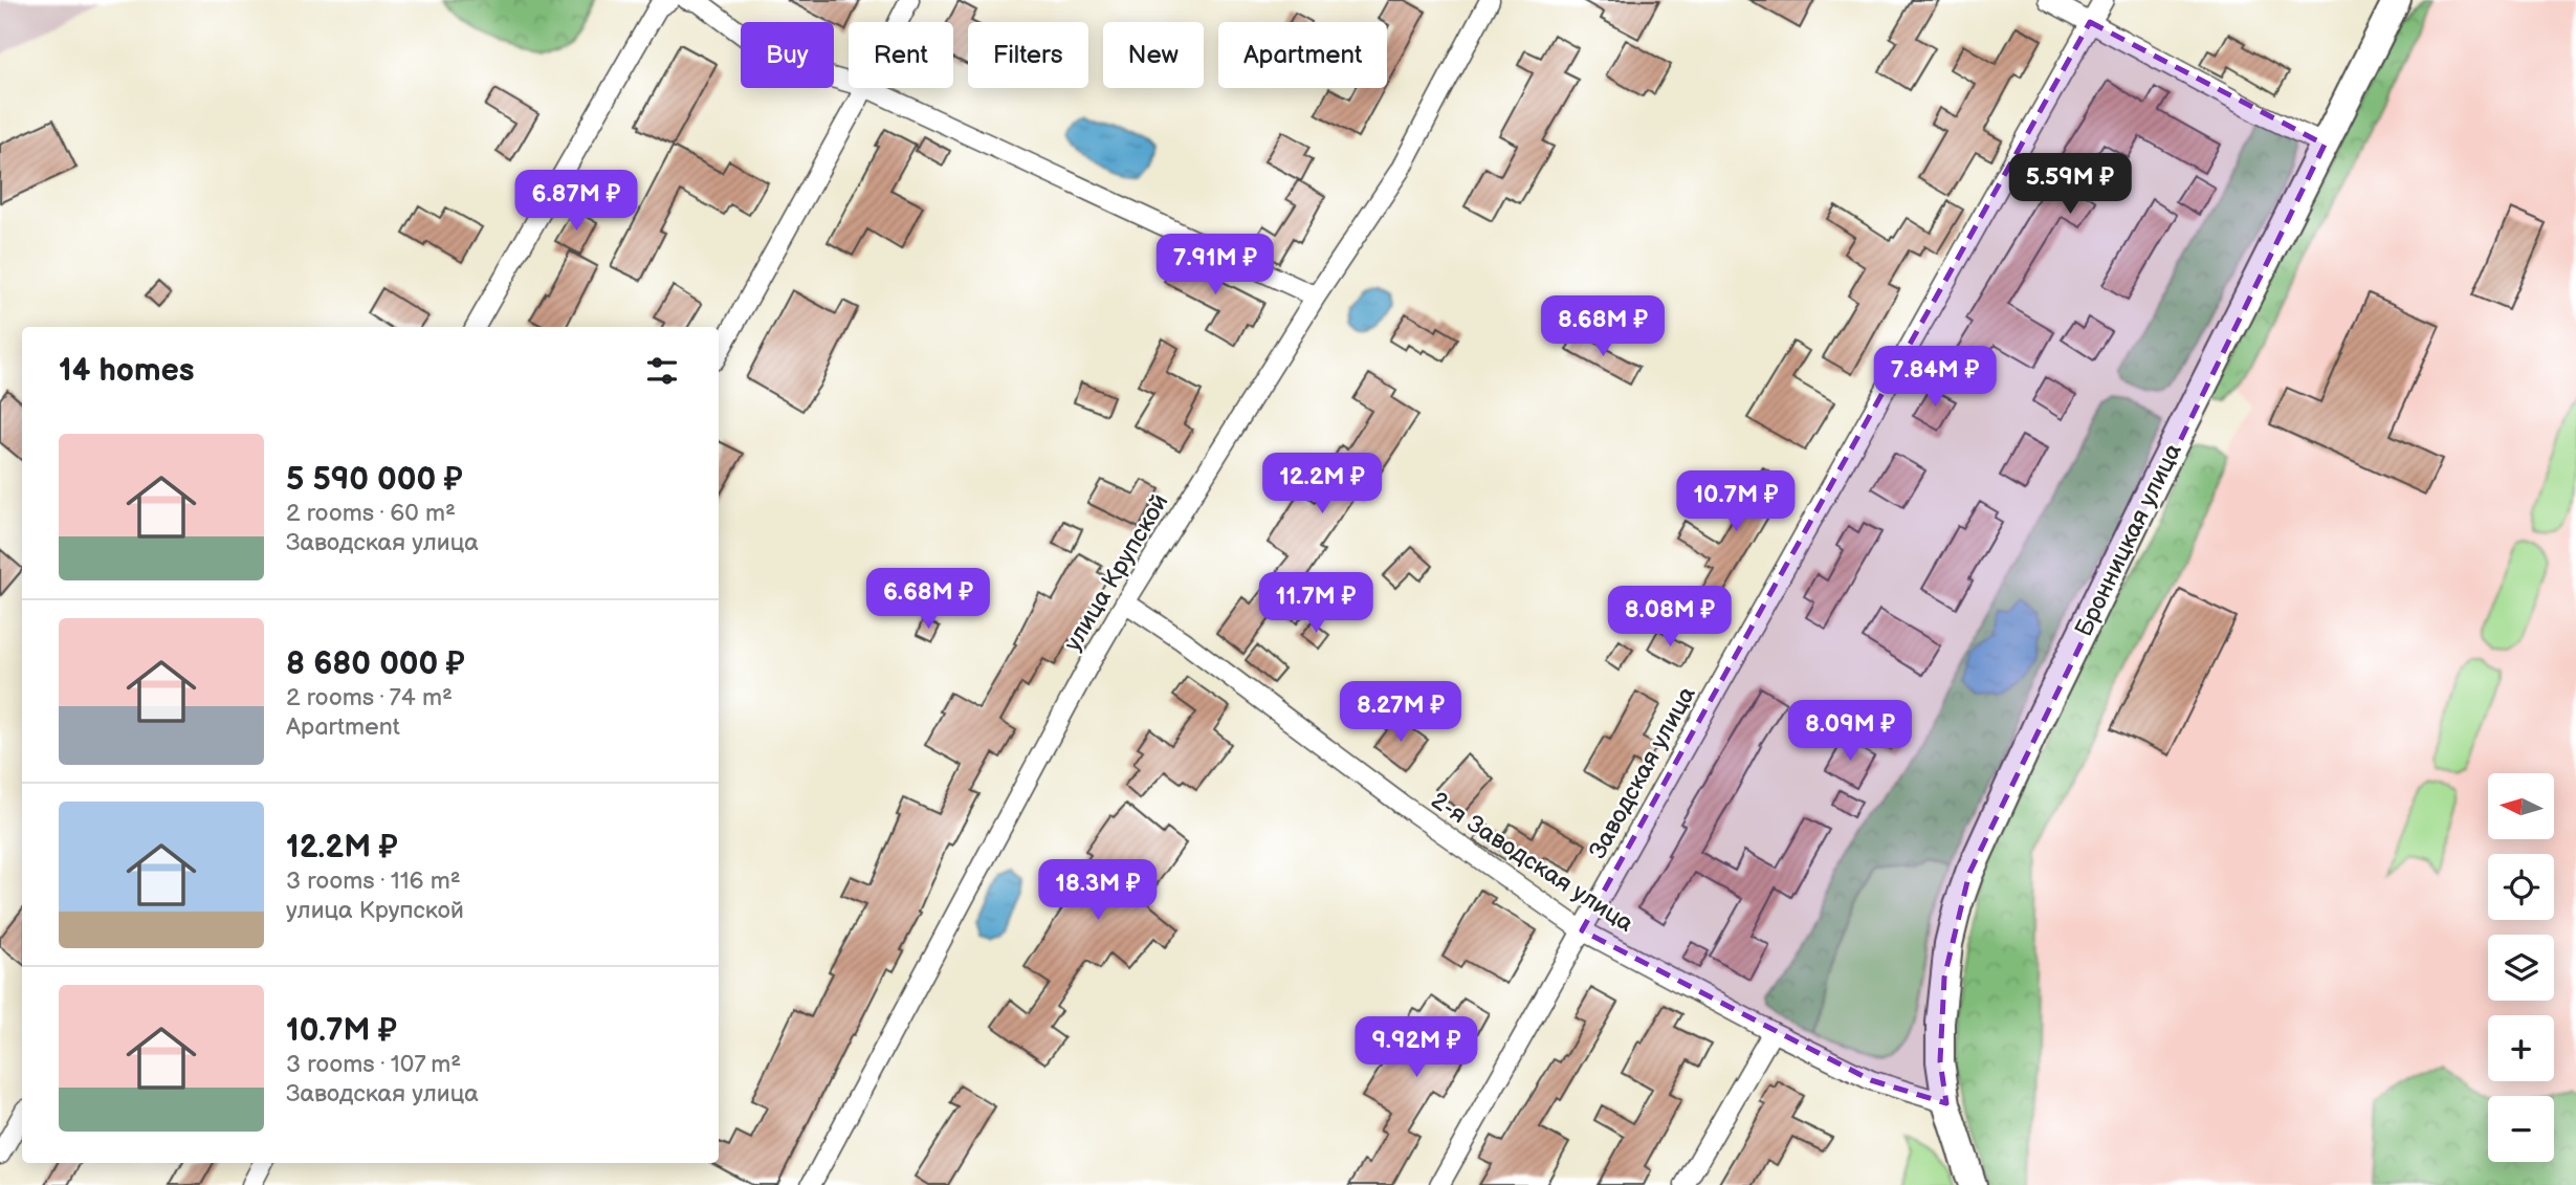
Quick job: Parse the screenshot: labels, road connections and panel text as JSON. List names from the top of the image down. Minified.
{"streets":{"main road":["Бронницкая улица"],"street":["улица Крупской","Заводская улица","2-я Заводская улица"]},"crossings":[["Бронницкая улица","2-я Заводская улица"],["улица Крупской","2-я Заводская улица"],["Заводская улица","2-я Заводская улица"]],"north":"left","page":{"chip":["Buy","Rent","Filters","New","Apartment"],"price":["5.59M ₽","6.87M ₽","7.91M ₽","8.68M ₽","7.84M ₽","12.2M ₽","10.7M ₽","6.68M ₽","11.7M ₽","8.08M ₽","8.27M ₽","8.09M ₽","18.3M ₽","9.92M ₽"],"heading":"14 homes","list":[{"name":"5 590 000 ₽","note":"2 rooms · 60 m² · Заводская улица"},{"name":"8 680 000 ₽","note":"2 rooms · 74 m² · Apartment"},{"name":"12.2M ₽","note":"3 rooms · 116 m² · улица Крупской"},{"name":"10.7M ₽","note":"3 rooms · 107 m² · Заводская улица"}],"map_buttons":["+","−"]}}
